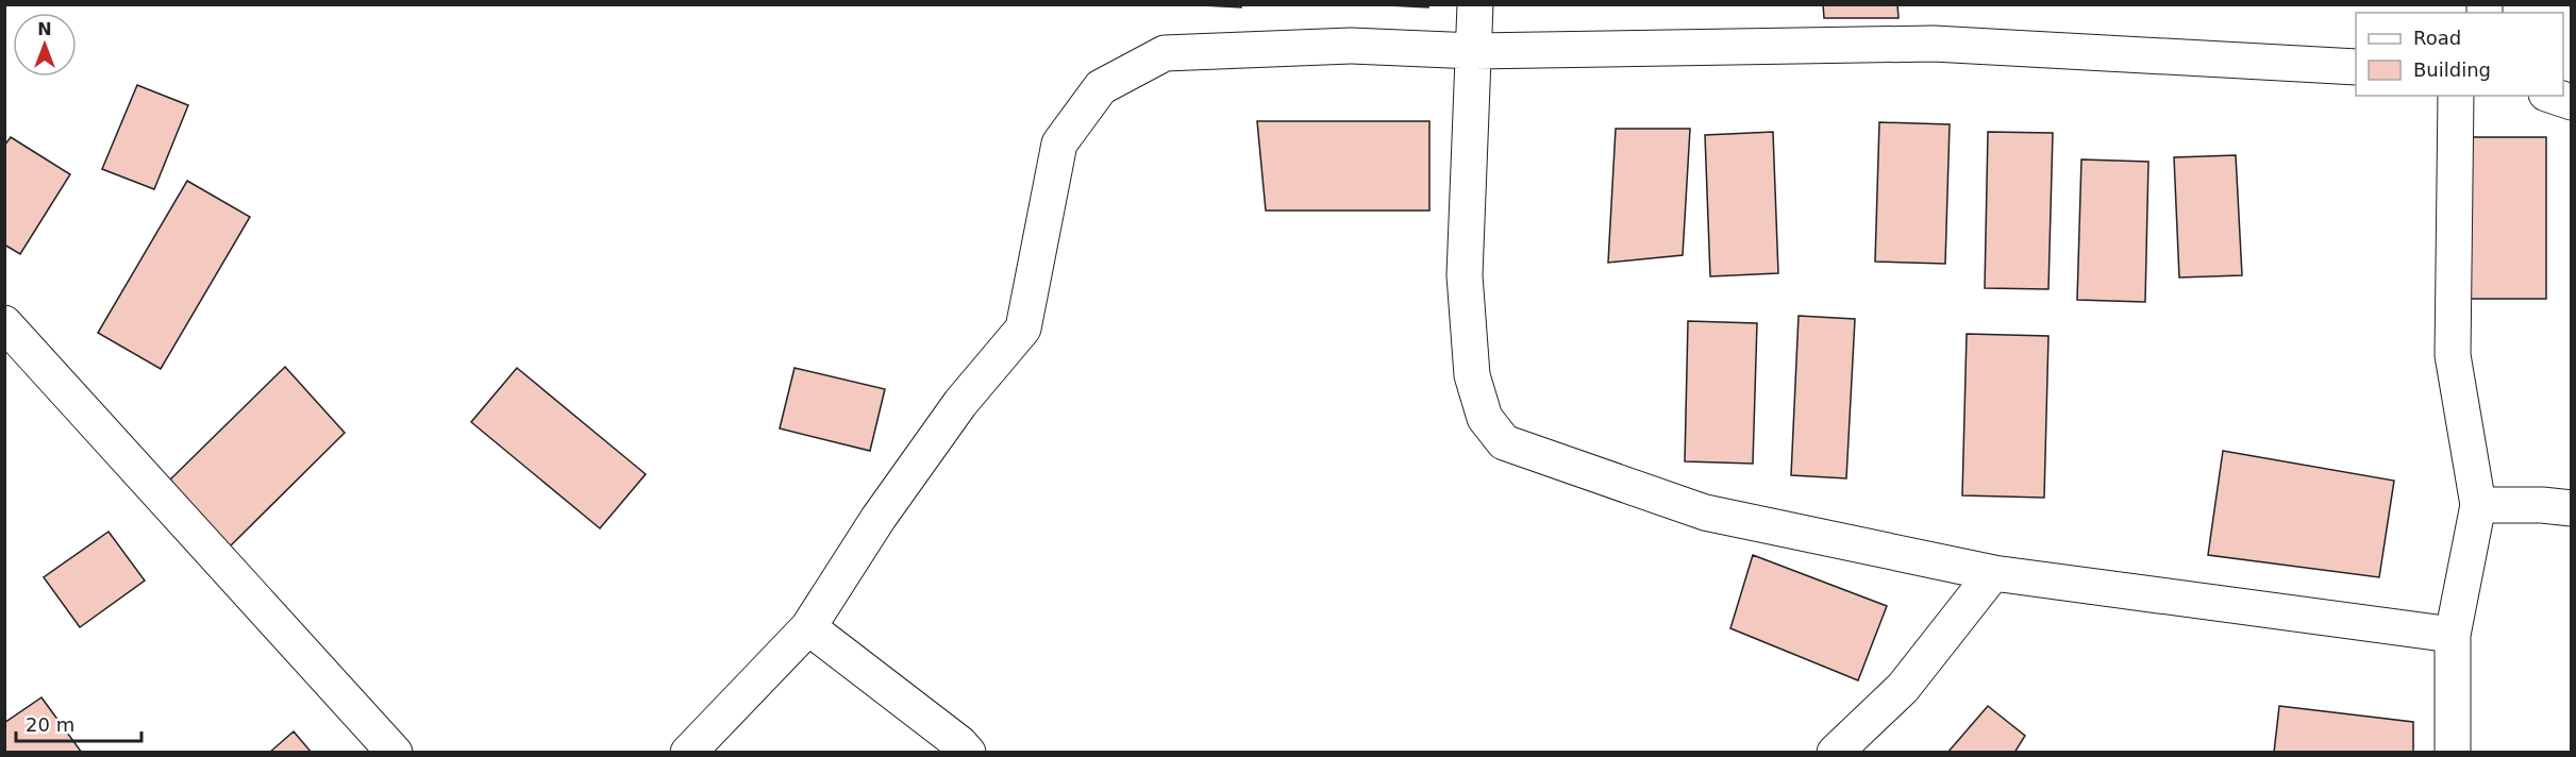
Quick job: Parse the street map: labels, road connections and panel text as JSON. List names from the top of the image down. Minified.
{"legend":["Road","Building"],"scale_bar":"20 m","north":"top"}
